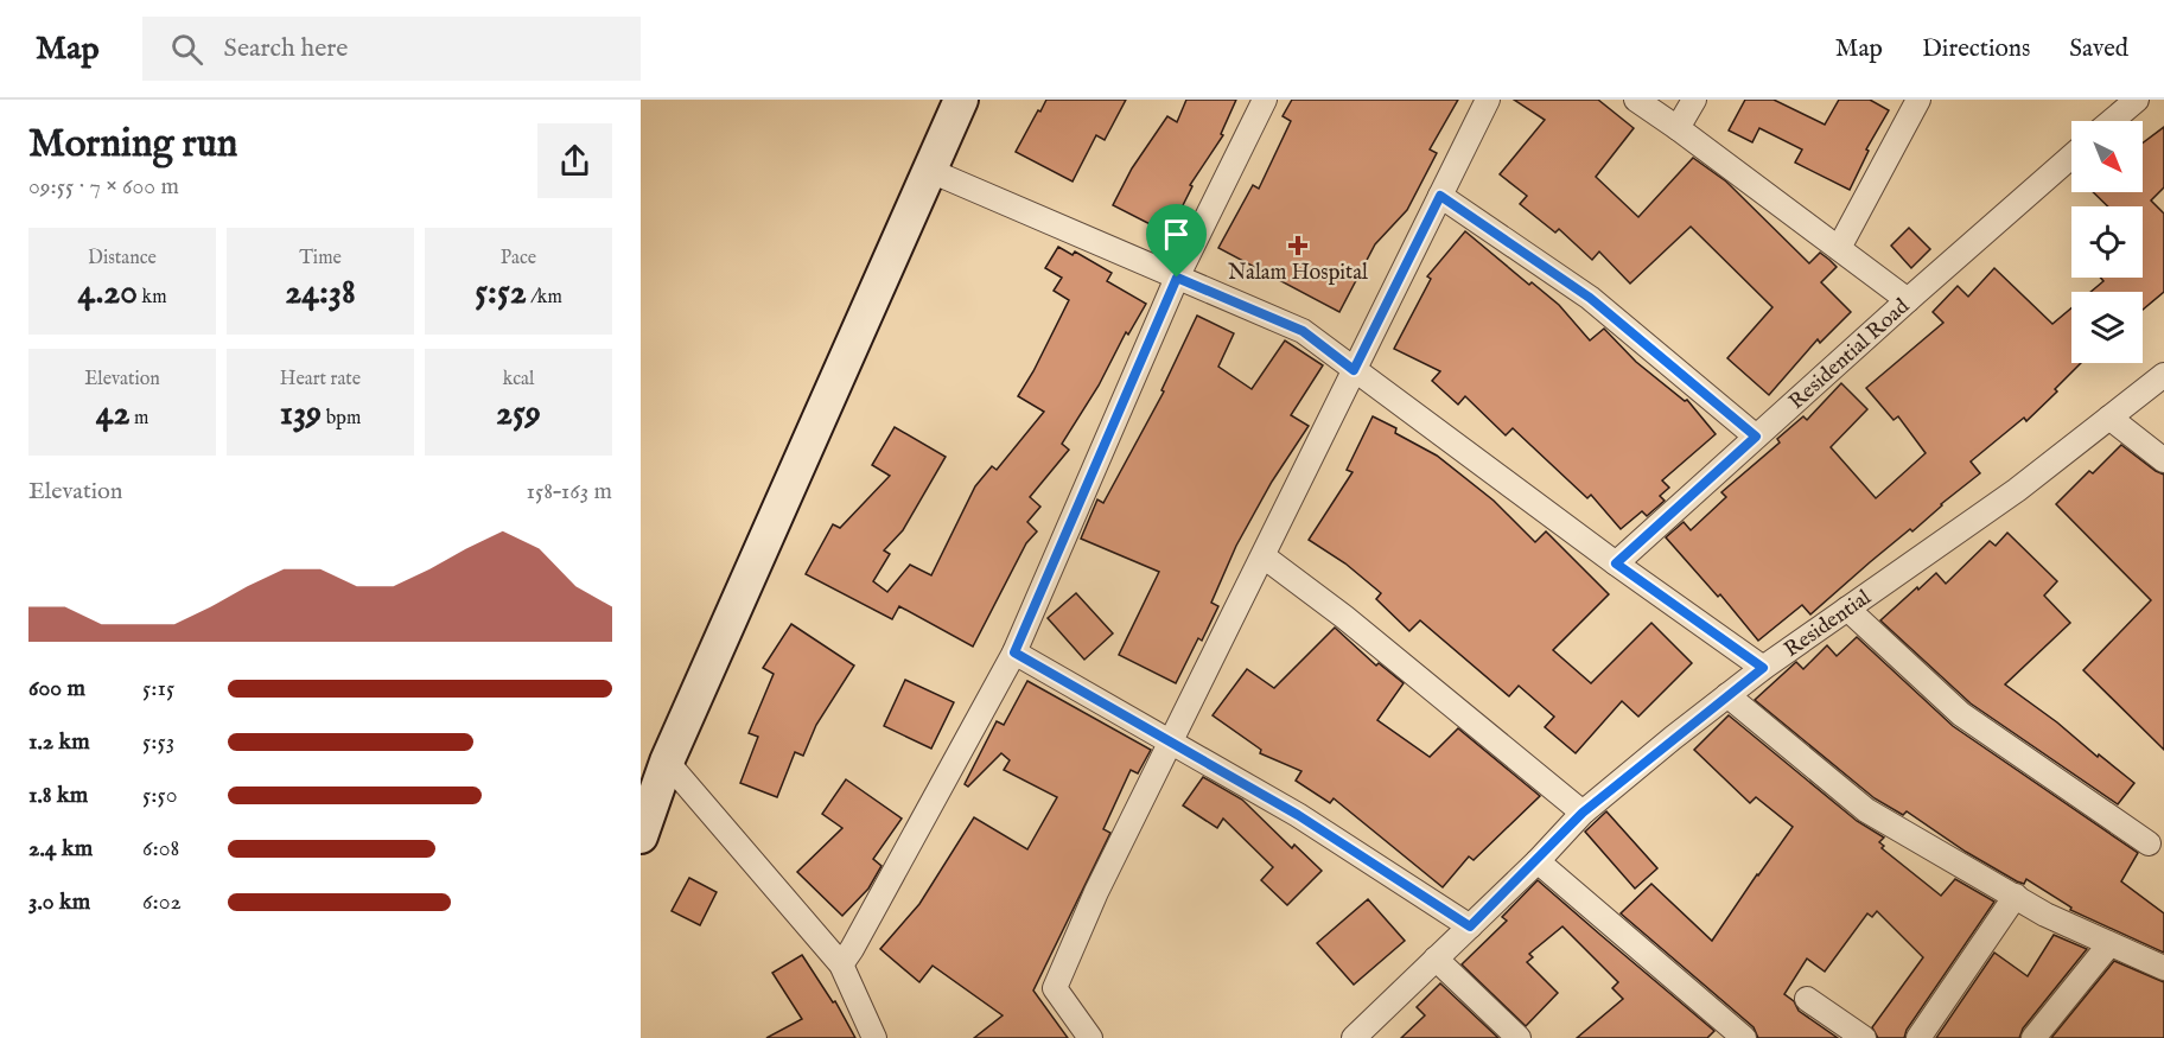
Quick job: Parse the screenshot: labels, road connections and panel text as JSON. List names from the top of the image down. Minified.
{"streets":{"street":["Residential Road","Residential"]},"places":{"health":["Nalam Hospital"]},"north":"bottom right","page":{"header":"Map","search":"Search here","nav":["Map","Directions","Saved"],"heading":["Morning run","09:55 · 7 × 600 m"],"stats":[["Distance","4.20 km"],["Time","24:38"],["Pace","5:52 /km"],["Elevation","42 m"],["Heart rate","139 bpm"],["kcal","259"]],"chart":["Elevation","158–163 m"],"list":[{"name":"600 m","note":"5:15"},{"name":"1.2 km","note":"5:53"},{"name":"1.8 km","note":"5:50"},{"name":"2.4 km","note":"6:08"},{"name":"3.0 km","note":"6:02"}]}}
